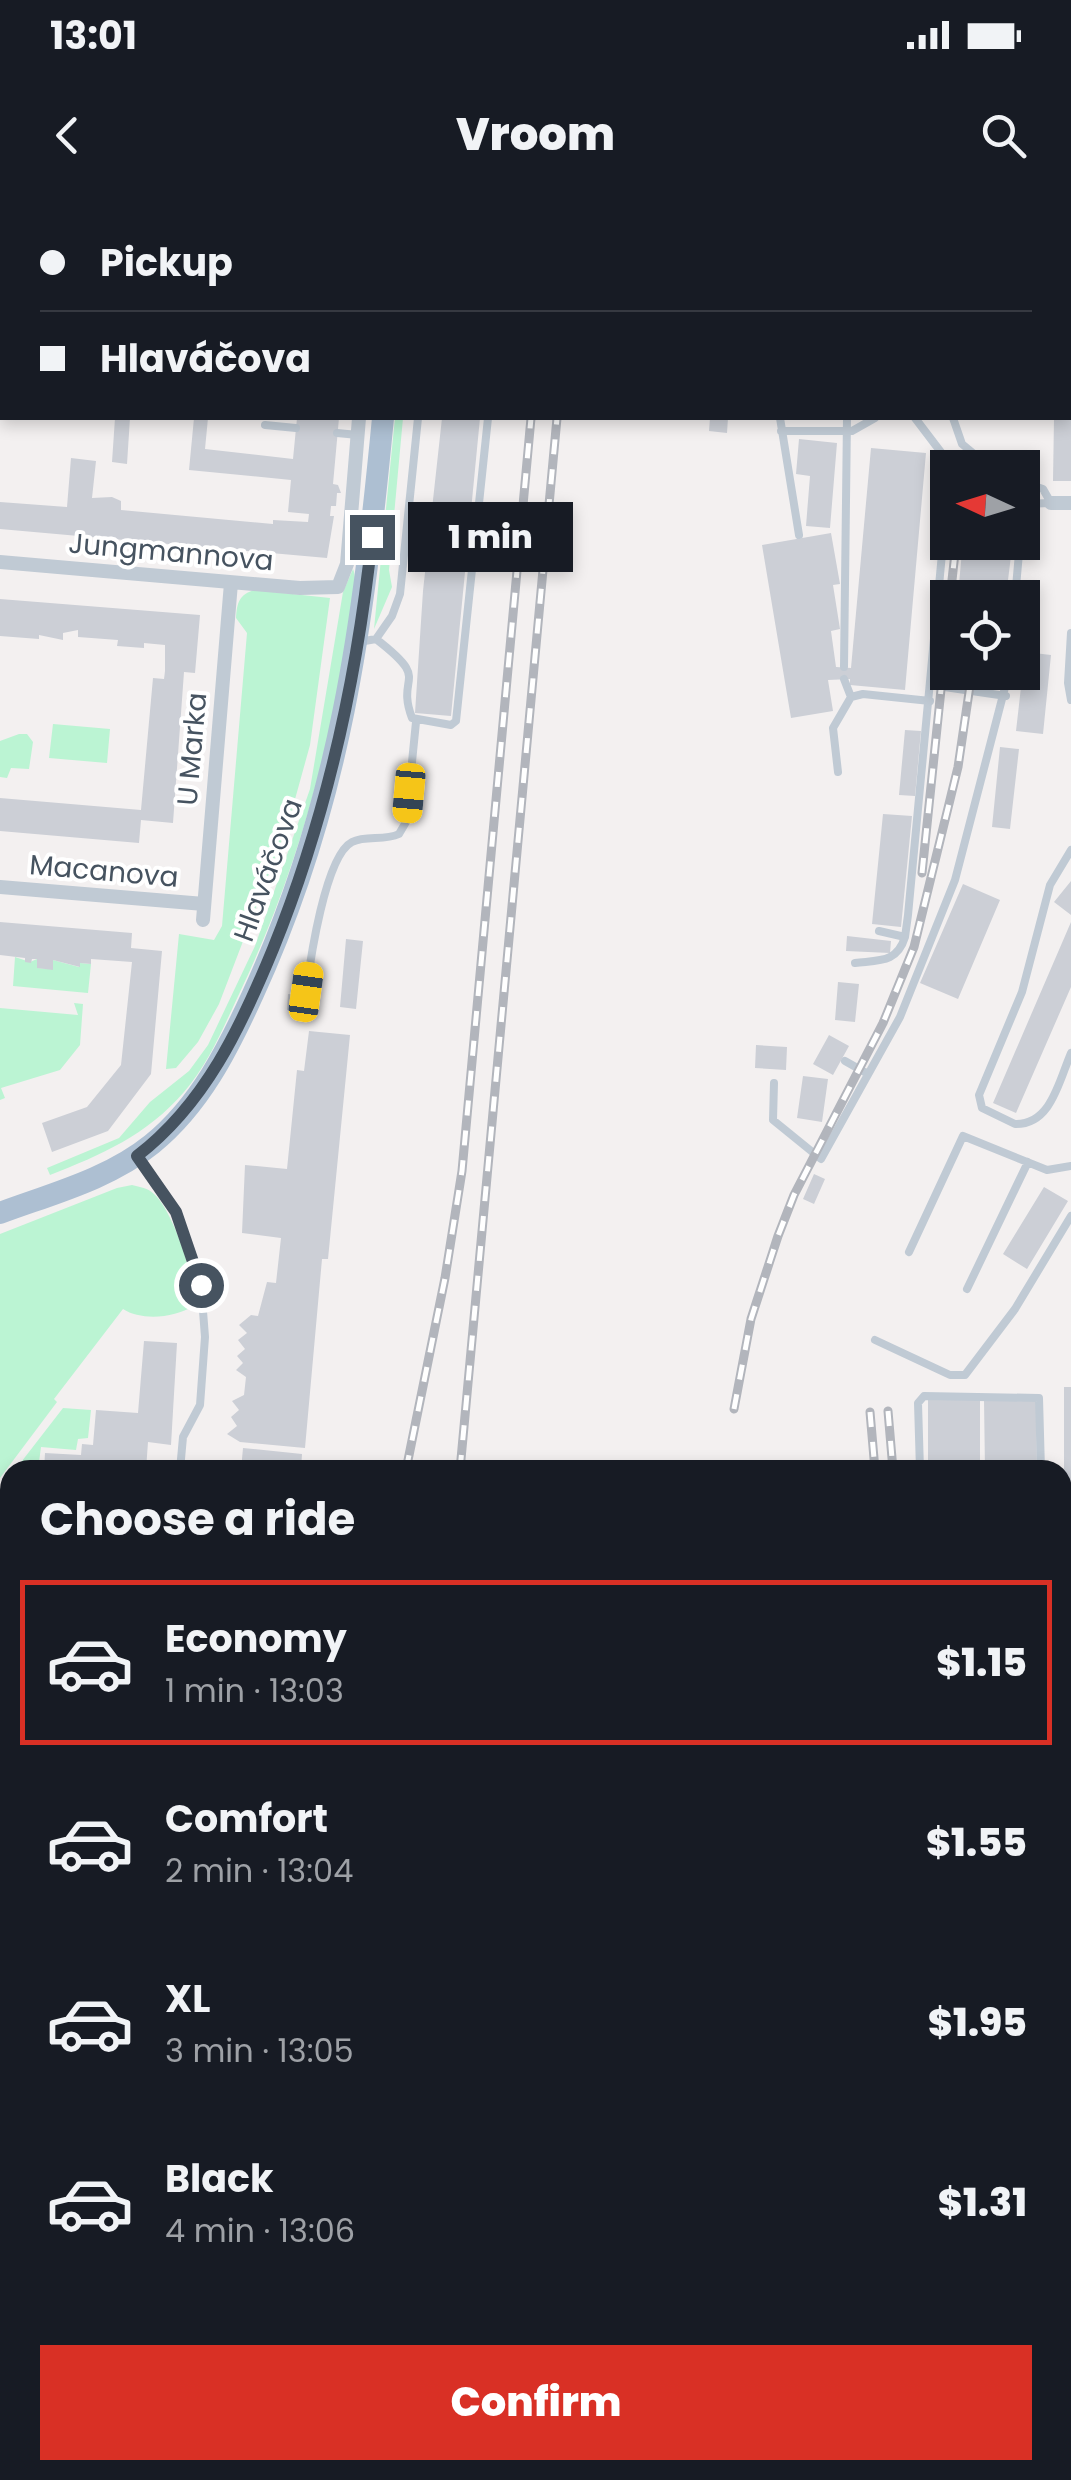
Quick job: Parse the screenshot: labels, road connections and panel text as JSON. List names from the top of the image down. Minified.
{"streets":{"main road":["Hlaváčova"],"street":["Jungmannova","U Marka","Macanova"]},"crossings":[["Jungmannova","U Marka"],["U Marka","Macanova"]],"north":"left","page":{"status":"13:01","header":"Vroom","banner":["Pickup","Hlaváčova"],"bubble":"1 min","heading":"Choose a ride","list":[{"name":"Economy","note":"1 min · 13:03","value":"$1.15"},{"name":"Comfort","note":"2 min · 13:04","value":"$1.55"},{"name":"XL","note":"3 min · 13:05","value":"$1.95"},{"name":"Black","note":"4 min · 13:06","value":"$1.31"}],"buttons":"Confirm"}}
